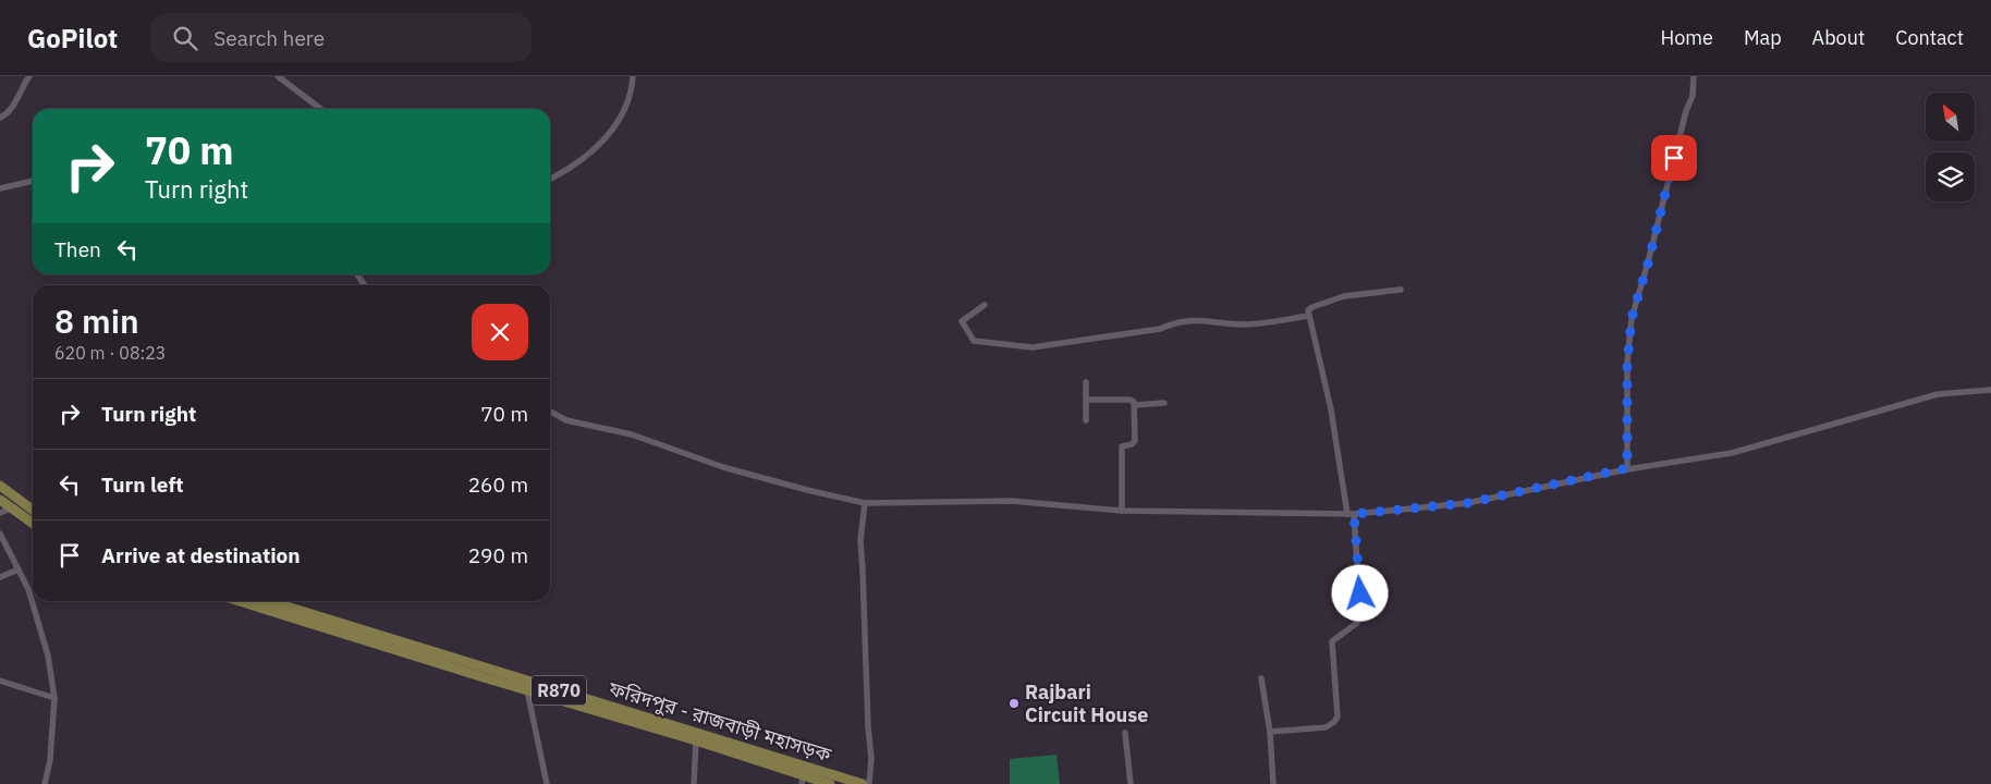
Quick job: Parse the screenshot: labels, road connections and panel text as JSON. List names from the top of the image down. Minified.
{"streets":{"main road":["R870","ফরিদপুর - রাজবাড়ী মহাসড়ক"]},"places":["Rajbari Circuit House"],"north":"top left","page":{"header":"GoPilot","search":"Search here","nav":["Home","Map","About","Contact"],"turn":["70 m","Turn right"],"then":"Then","heading":["8 min","620 m · 08:23"],"list":[{"name":"Turn right","value":"70 m"},{"name":"Turn left","value":"260 m"},{"name":"Arrive at destination","value":"290 m"}]}}
